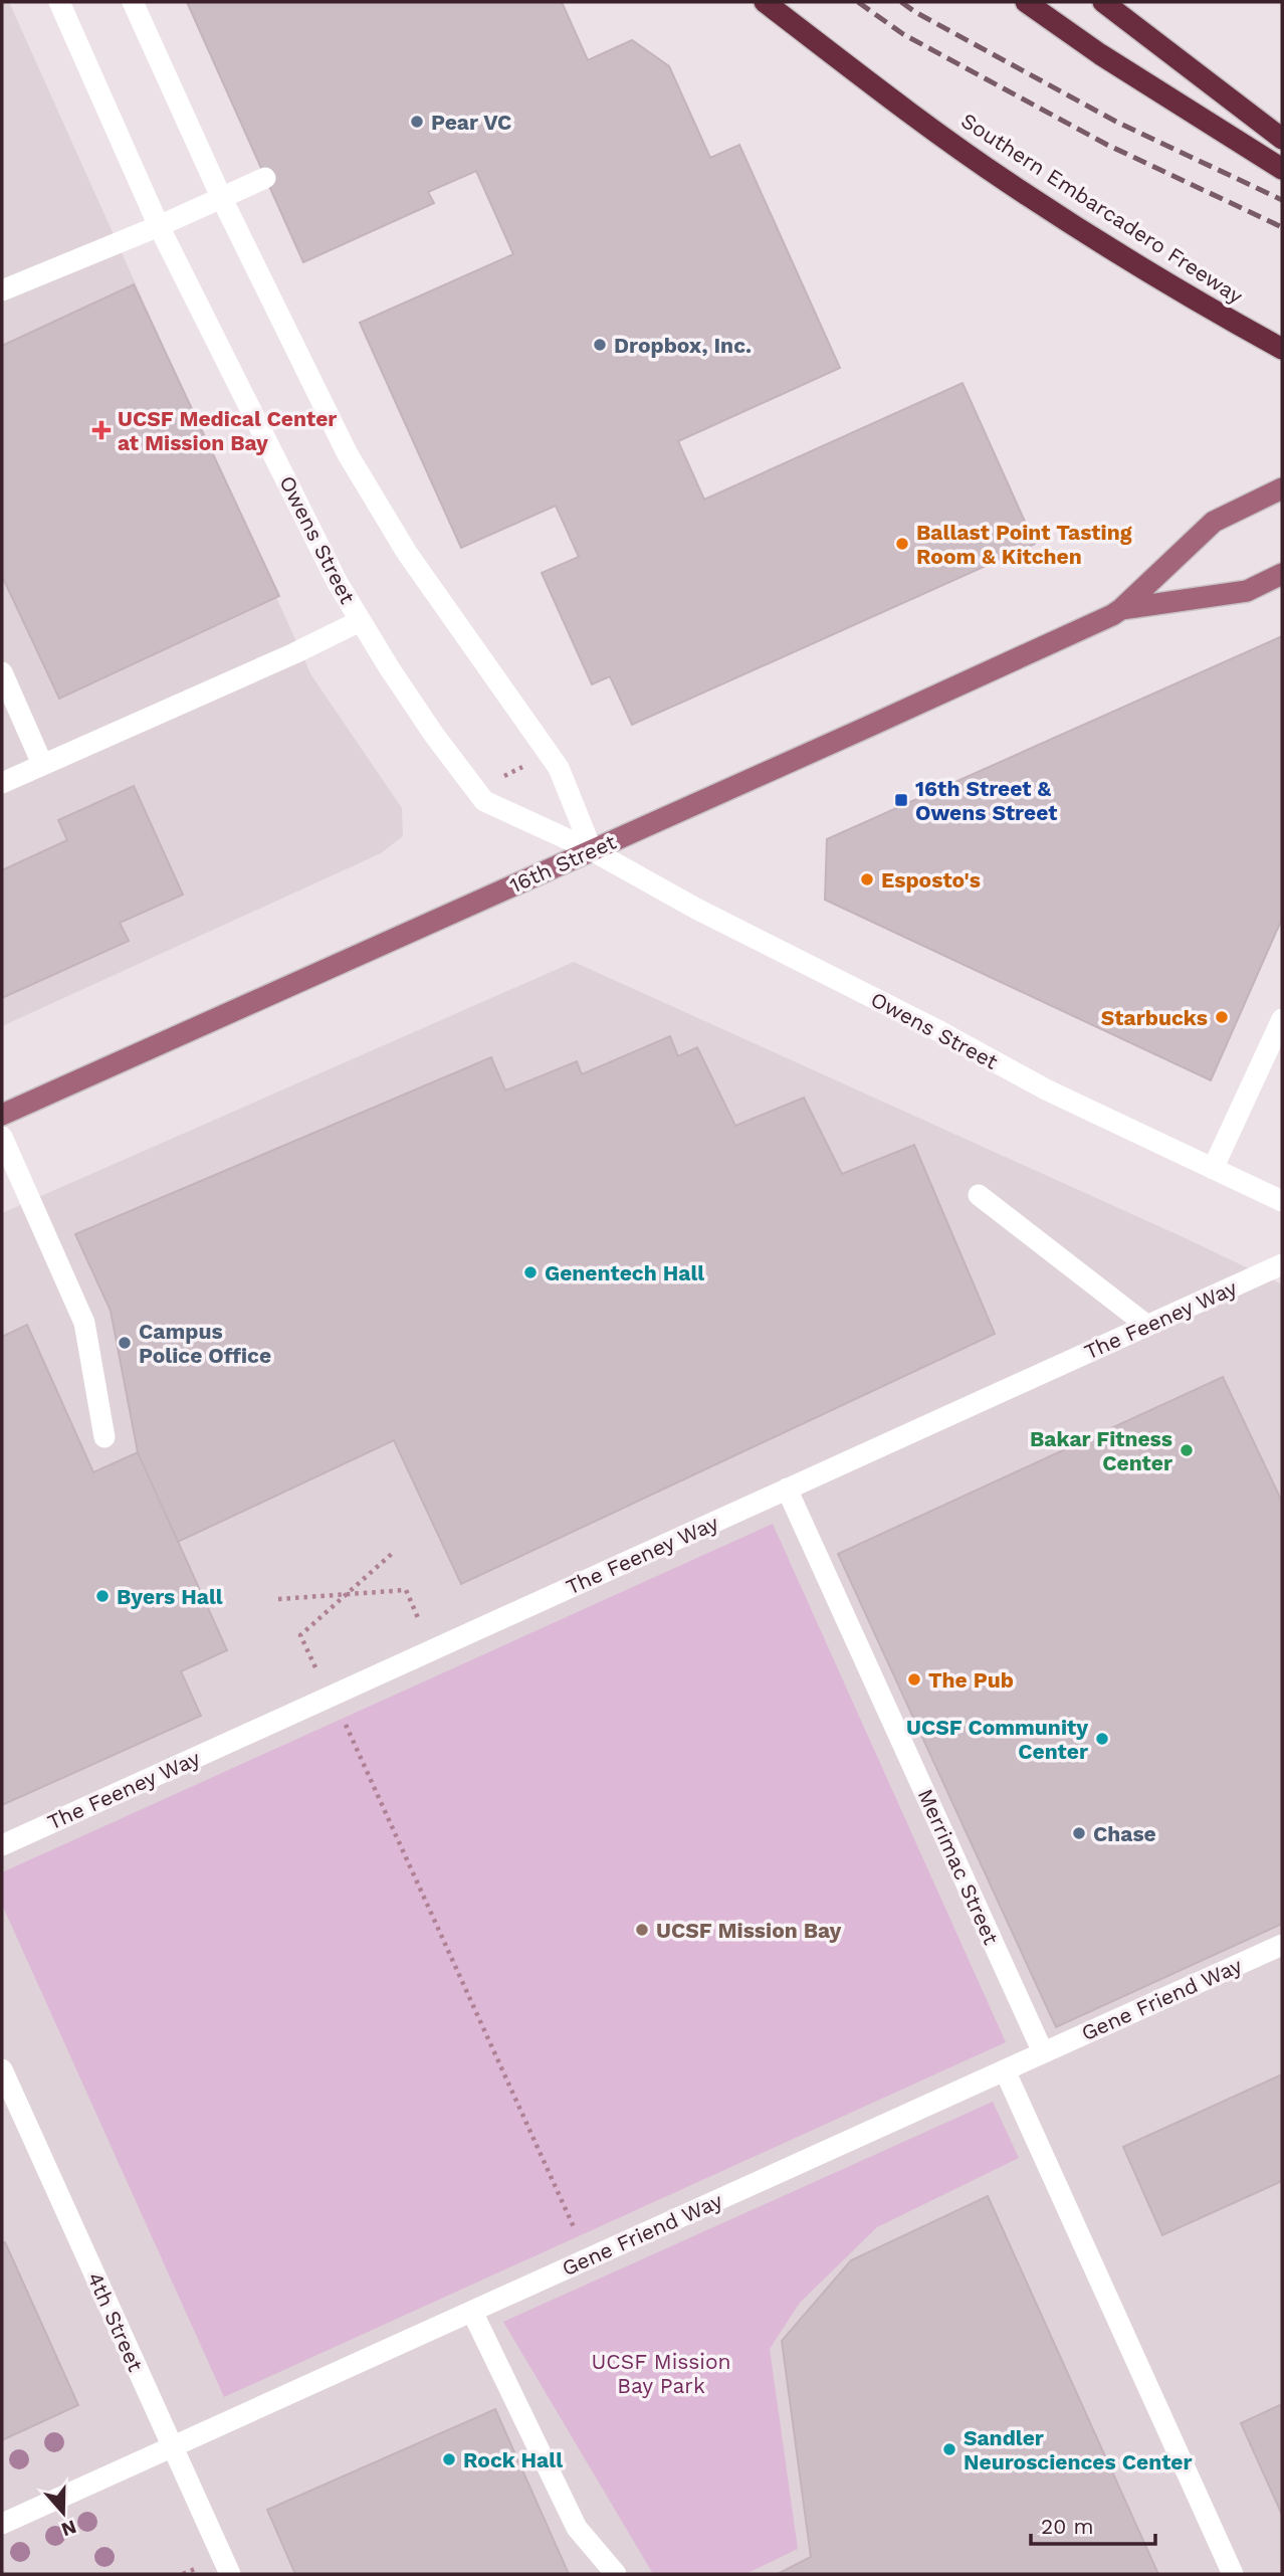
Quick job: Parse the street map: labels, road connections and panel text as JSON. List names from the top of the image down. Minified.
{"streets":{"highway":["Southern Embarcadero Freeway"],"main road":["16th Street"],"street":["Owens Street","The Feeney Way","Merrimac Street","Gene Friend Way","4th Street"]},"crossings":[["Owens Street","16th Street"],["The Feeney Way","Merrimac Street"],["Merrimac Street","Gene Friend Way"],["Gene Friend Way","4th Street"]],"parks":["UCSF Mission Bay Park"],"places":{"other":["Pear VC","Dropbox, Inc.","Ballast Point Tasting Room & Kitchen","Esposto's","Starbucks","Genentech Hall","Campus Police Office","Bakar Fitness Center","Byers Hall","The Pub","UCSF Community Center","Chase","UCSF Mission Bay","Sandler Neurosciences Center","Rock Hall"],"health":["UCSF Medical Center at Mission Bay"],"transit":["16th Street & Owens Street"]},"scale_bar":"20 m","north":"bottom"}
